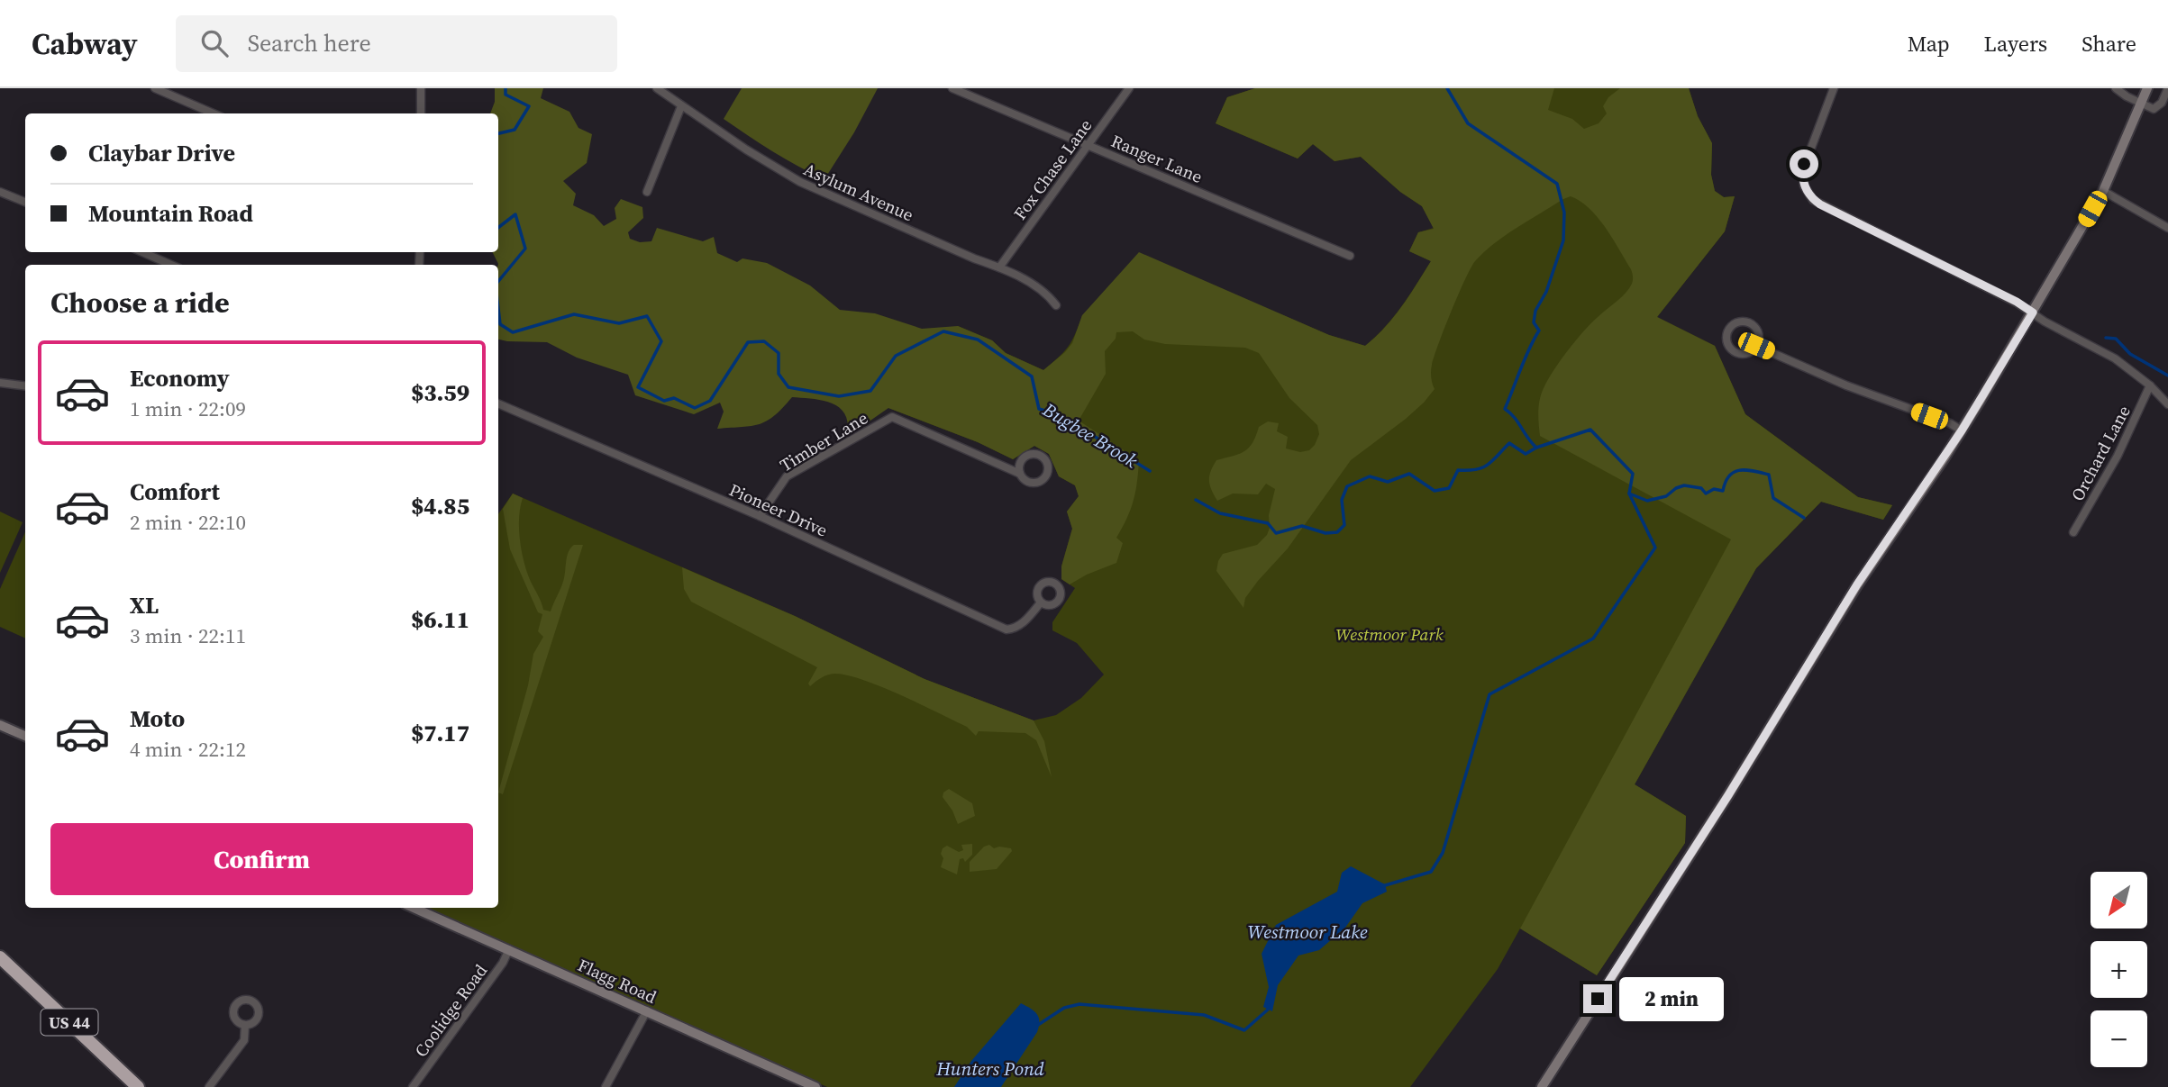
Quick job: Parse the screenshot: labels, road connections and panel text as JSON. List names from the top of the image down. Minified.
{"streets":{"highway":["US 44"],"main road":["Flagg Road"],"street":["Ranger Lane","Fox Chase Lane","Asylum Avenue","Timber Lane","Orchard Lane","Pioneer Drive","Coolidge Road"]},"crossings":[["Ranger Lane","Fox Chase Lane"],["Fox Chase Lane","Asylum Avenue"],["Timber Lane","Pioneer Drive"],["Flagg Road","Coolidge Road"]],"water":["Bugbee Brook","Westmoor Lake","Hunters Pond"],"parks":["Westmoor Park"],"north":"bottom left","page":{"header":"Cabway","search":"Search here","nav":["Map","Layers","Share"],"banner":["Claybar Drive","Mountain Road"],"heading":"Choose a ride","list":[{"name":"Economy","note":"1 min · 22:09","value":"$3.59"},{"name":"Comfort","note":"2 min · 22:10","value":"$4.85"},{"name":"XL","note":"3 min · 22:11","value":"$6.11"},{"name":"Moto","note":"4 min · 22:12","value":"$7.17"}],"buttons":"Confirm","map_buttons":["+","−"],"bubble":"2 min"}}
